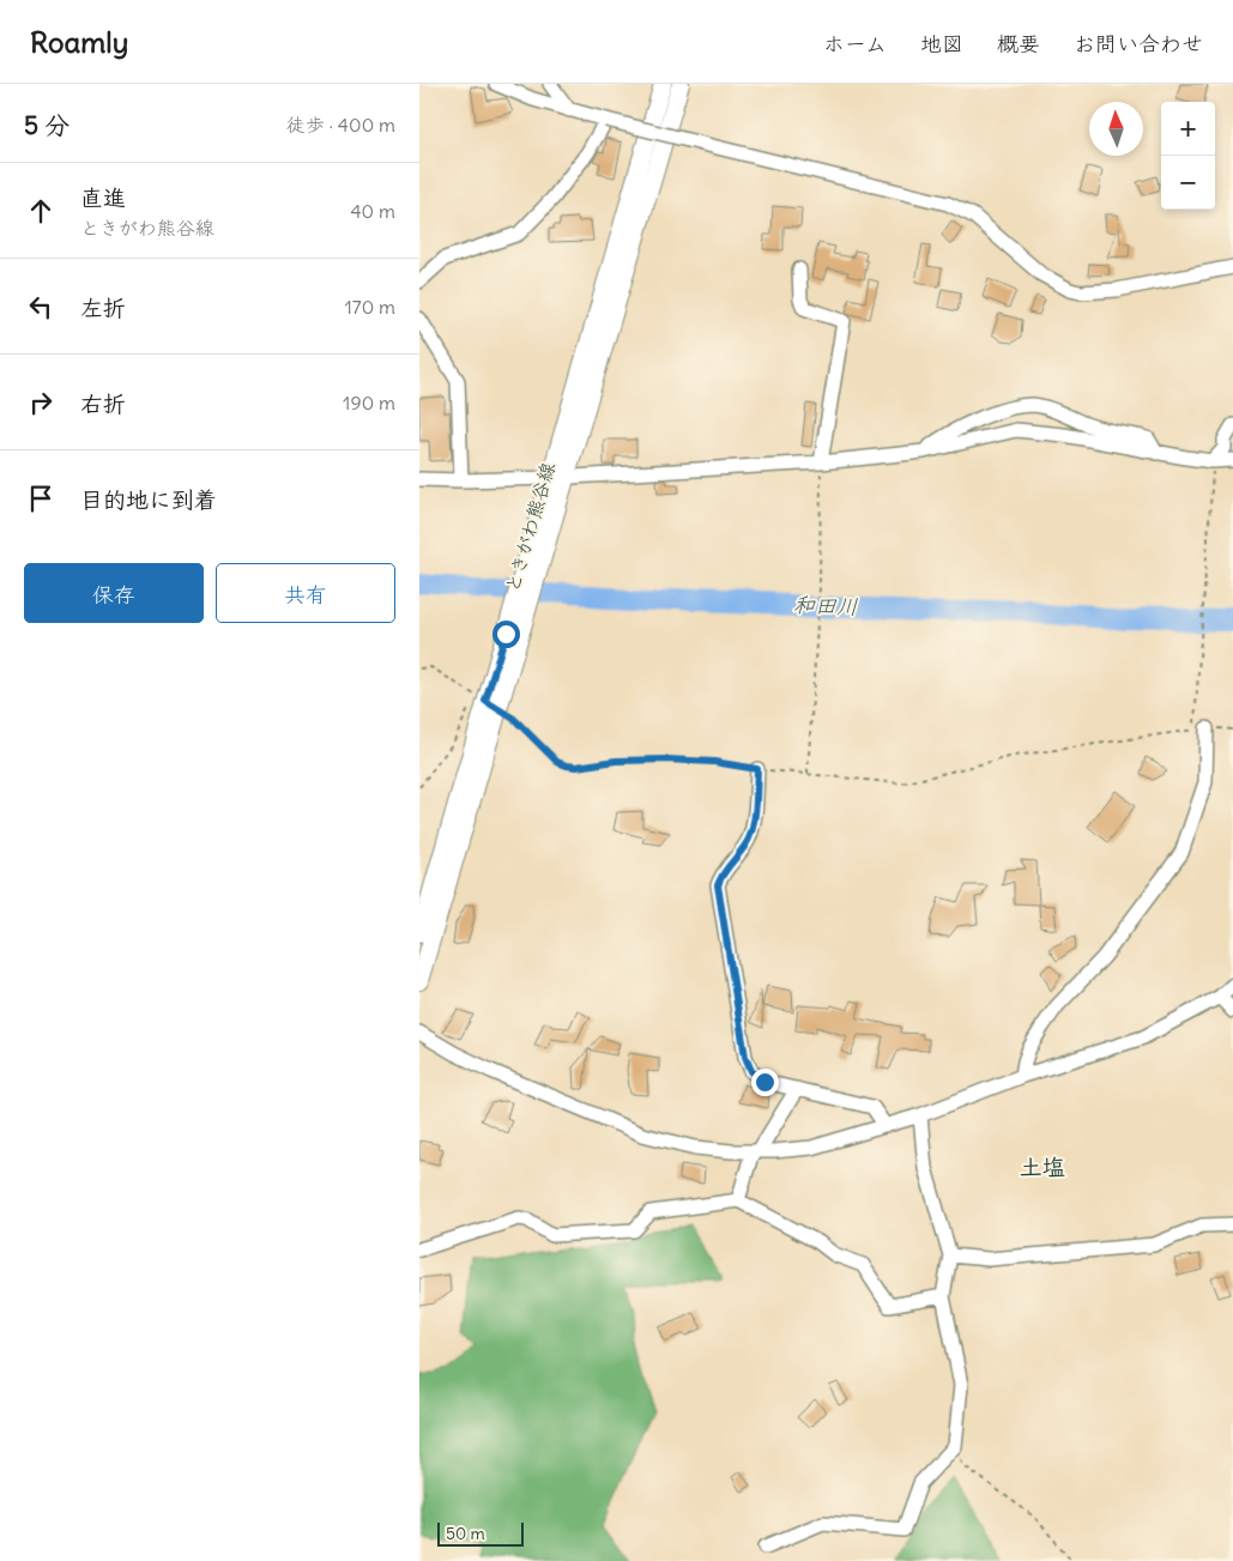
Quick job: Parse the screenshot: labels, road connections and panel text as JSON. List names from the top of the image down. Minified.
{"streets":{"main road":["ときがわ熊谷線"]},"districts":["土塩"],"water":["和田川"],"scale_bar":"50 m","north":"top","page":{"header":"Roamly","nav":["ホーム","地図","概要","お問い合わせ"],"heading":["5 分","徒歩 · 400 m"],"map_buttons":["+","−"],"list":[["直進","ときがわ熊谷線","40 m"],["左折","170 m"],["右折","190 m"],"目的地に到着"],"buttons":["保存","共有"],"scale":"50 m"}}
